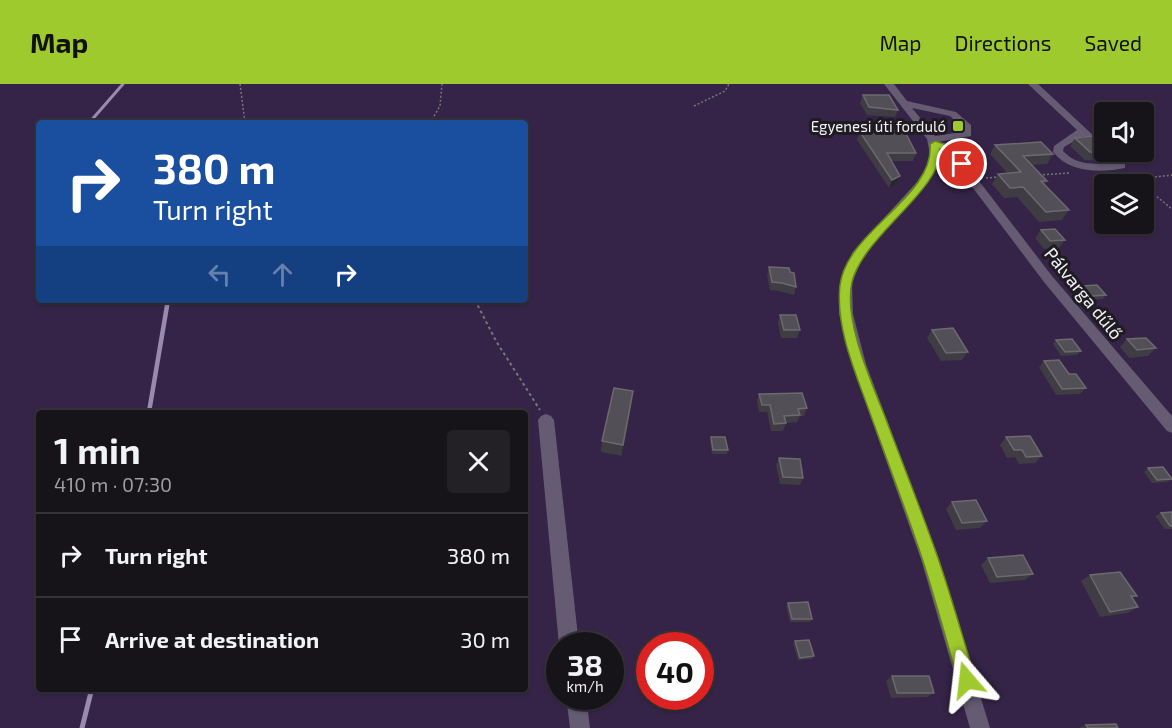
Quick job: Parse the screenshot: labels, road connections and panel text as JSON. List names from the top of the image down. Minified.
{"streets":{"street":["Pálvarga dűlő"]},"places":{"transit":["Egyenesi úti forduló"]},"page":{"header":"Map","nav":["Map","Directions","Saved"],"turn":["380 m","Turn right"],"heading":["1 min","410 m · 07:30"],"list":[{"name":"Turn right","value":"380 m"},{"name":"Arrive at destination","value":"30 m"}],"speed":"38 km/h","limit":"40"}}
